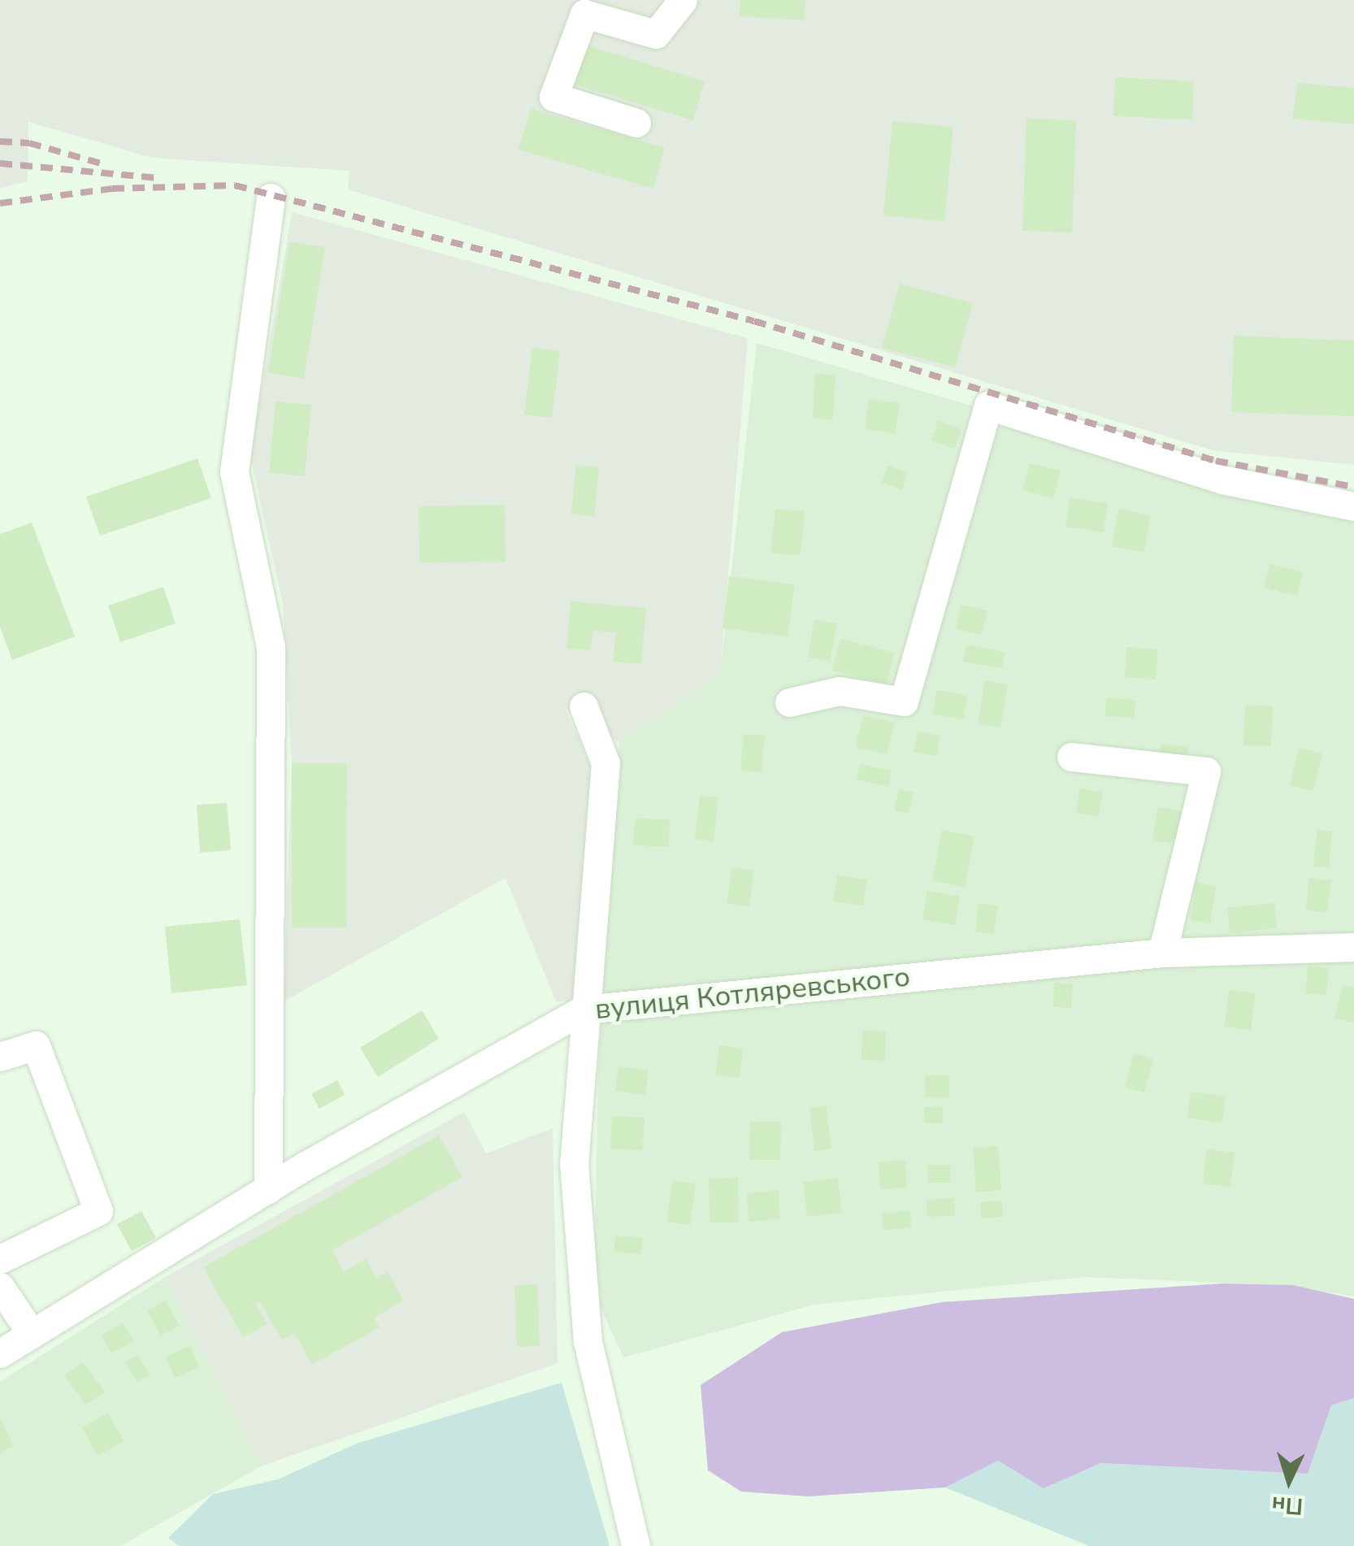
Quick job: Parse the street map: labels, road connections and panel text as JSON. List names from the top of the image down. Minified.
{"streets":{"street":["вулиця Котляревського"]},"north":"bottom"}
